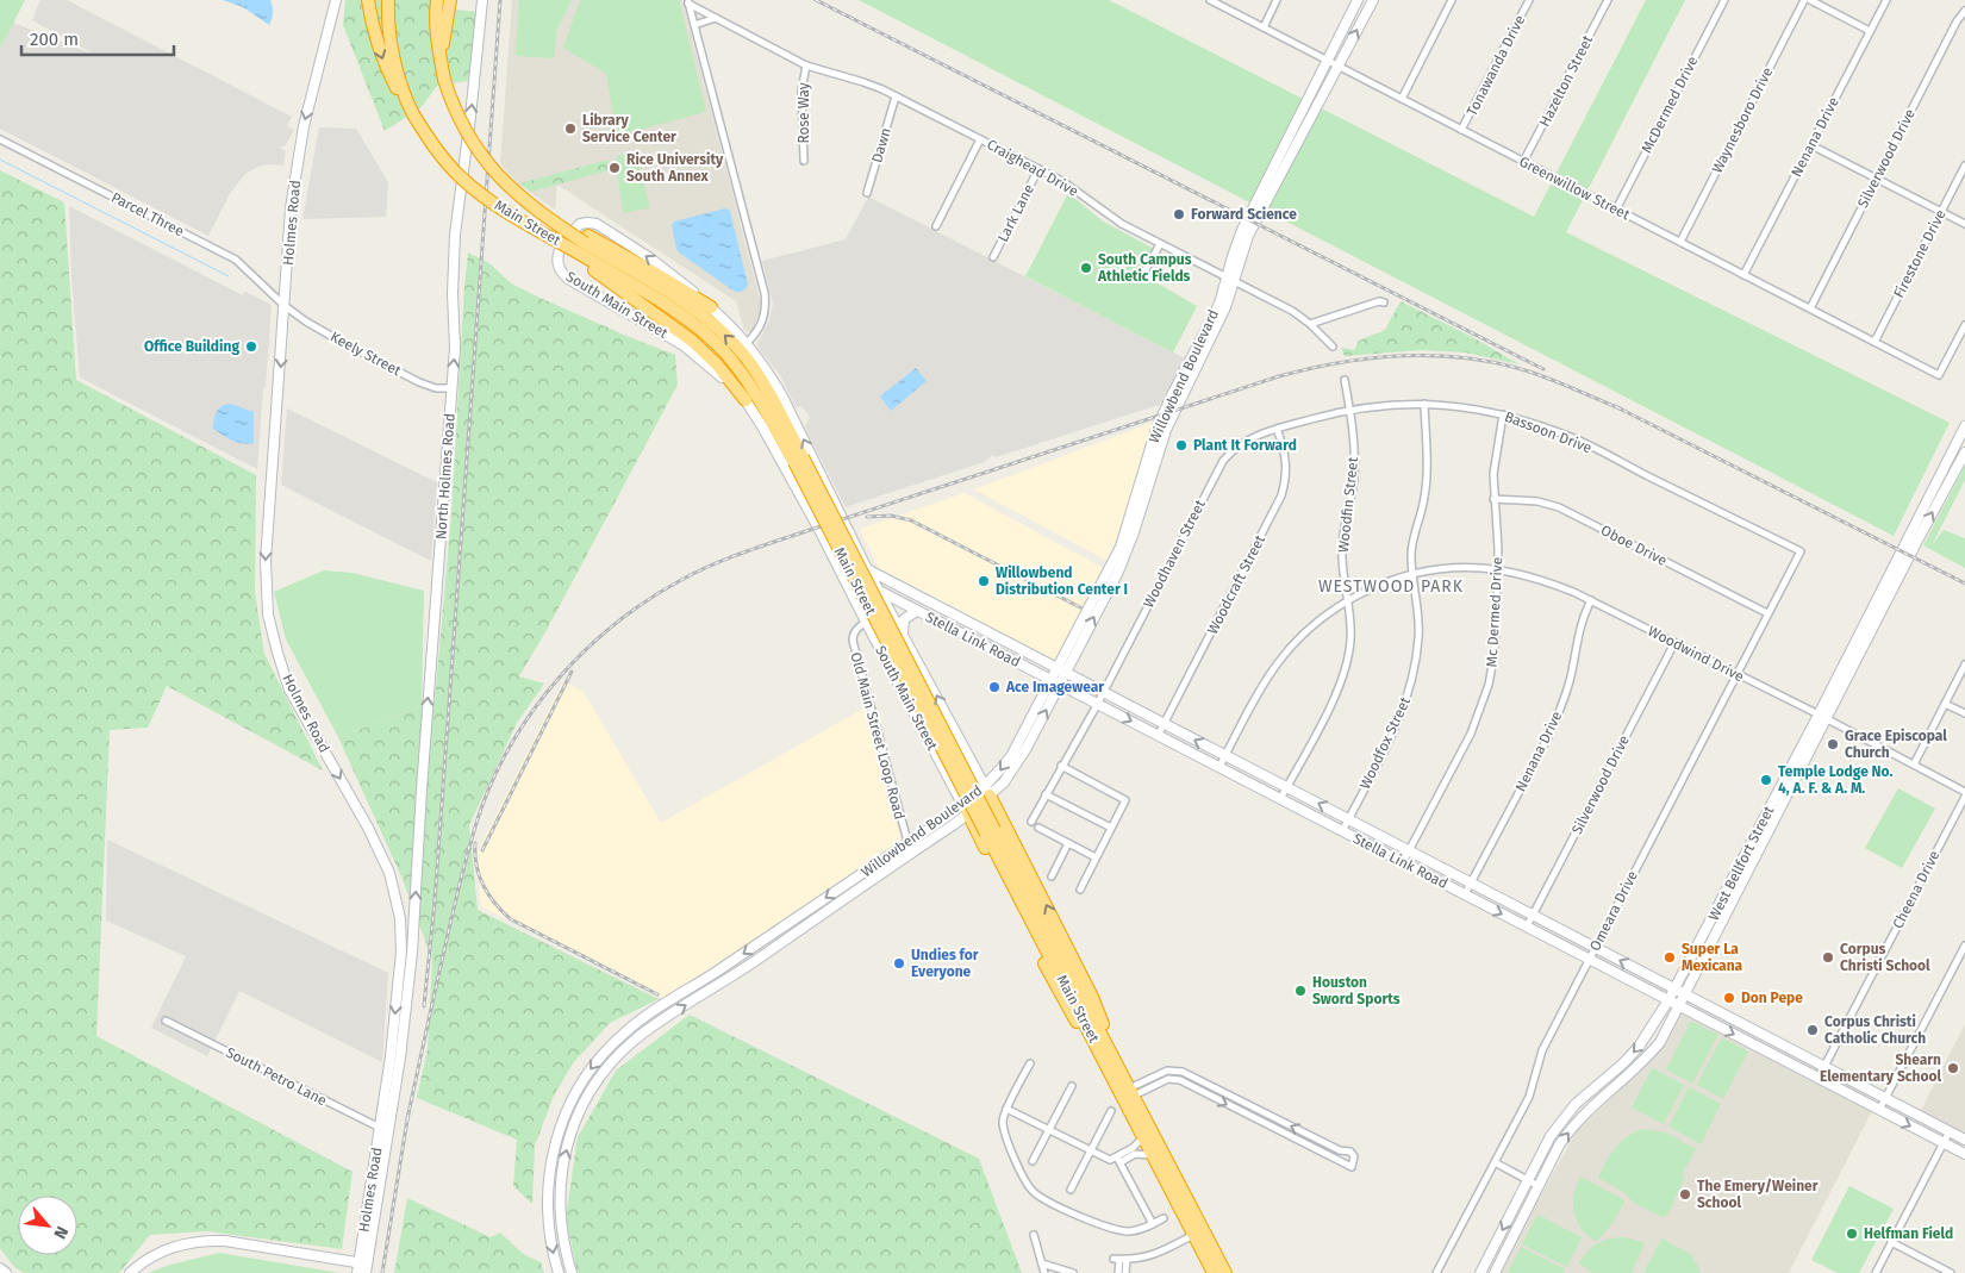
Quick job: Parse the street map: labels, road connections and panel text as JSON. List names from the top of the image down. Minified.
{"streets":{"highway":["Main Street"],"main road":["Holmes Road","South Main Street","Willowbend Boulevard","North Holmes Road","Stella Link Road","West Bellfort Street"],"street":["Tonawanda Drive","Hazelton Street","McDermed Drive","Rose Way","Waynesboro Drive","Nenana Drive","Dawn","Silverwood Drive","Craighead Drive","Greenwillow Street","Lark Lane","Parcel Three","Firestone Drive","Keely Street","Bassoon Drive","Woodfin Street","Oboe Drive","Woodhaven Street","Woodcraft Street","Mc Dermed Drive","Woodwind Drive","Old Main Street Loop Road","Woodfox Street","Cheena Drive","Omeara Drive","South Petro Lane"]},"crossings":[["Tonawanda Drive","Greenwillow Street"],["Hazelton Street","Greenwillow Street"],["McDermed Drive","Greenwillow Street"],["Rose Way","Craighead Drive"],["Waynesboro Drive","Greenwillow Street"],["Nenana Drive","Greenwillow Street"],["Nenana Drive","Stella Link Road"],["Nenana Drive","Woodwind Drive"],["Dawn","Craighead Drive"],["Silverwood Drive","Greenwillow Street"],["Silverwood Drive","Stella Link Road"],["Silverwood Drive","Woodwind Drive"],["Craighead Drive","Lark Lane"],["Craighead Drive","Willowbend Boulevard"],["Greenwillow Street","Firestone Drive"],["Greenwillow Street","Willowbend Boulevard"],["Parcel Three","Holmes Road"],["Parcel Three","Keely Street"],["Holmes Road","Keely Street"],["Holmes Road","North Holmes Road"],["Holmes Road","South Petro Lane"],["South Main Street","Willowbend Boulevard"],["South Main Street","Stella Link Road"],["South Main Street","Old Main Street Loop Road"],["Keely Street","North Holmes Road"],["Willowbend Boulevard","Stella Link Road"],["Willowbend Boulevard","Old Main Street Loop Road"],["Bassoon Drive","Woodfin Street"],["Bassoon Drive","Woodhaven Street"],["Bassoon Drive","Woodcraft Street"],["Bassoon Drive","Mc Dermed Drive"],["Bassoon Drive","Woodfox Street"],["Bassoon Drive","Omeara Drive"],["Woodfin Street","Stella Link Road"],["Woodfin Street","Woodwind Drive"],["Oboe Drive","Mc Dermed Drive"],["Oboe Drive","Omeara Drive"],["Woodhaven Street","Woodcraft Street"],["Woodhaven Street","Stella Link Road"],["Woodcraft Street","Stella Link Road"],["Mc Dermed Drive","Stella Link Road"],["Mc Dermed Drive","Woodwind Drive"],["Stella Link Road","Woodwind Drive"],["Stella Link Road","Woodfox Street"],["Stella Link Road","West Bellfort Street"],["Stella Link Road","Cheena Drive"],["Stella Link Road","Omeara Drive"],["Woodwind Drive","Woodfox Street"],["Woodwind Drive","West Bellfort Street"],["Woodwind Drive","Omeara Drive"]],"one_way":["Holmes Road","North Holmes Road"],"districts":["WESTWOOD PARK"],"places":["Library Service Center","Rice University South Annex","Forward Science","South Campus Athletic Fields","Office Building","Plant It Forward","Willowbend Distribution Center I","Ace Imagewear","Grace Episcopal Church","Temple Lodge No. 4, A. F. & A. M.","Super La Mexicana","Corpus Christi School","Undies for Everyone","Houston Sword Sports","Don Pepe","Corpus Christi Catholic Church","Shearn Elementary School","The Emery/Weiner School","Helfman Field"],"scale_bar":"200 m","north":"bottom right"}
